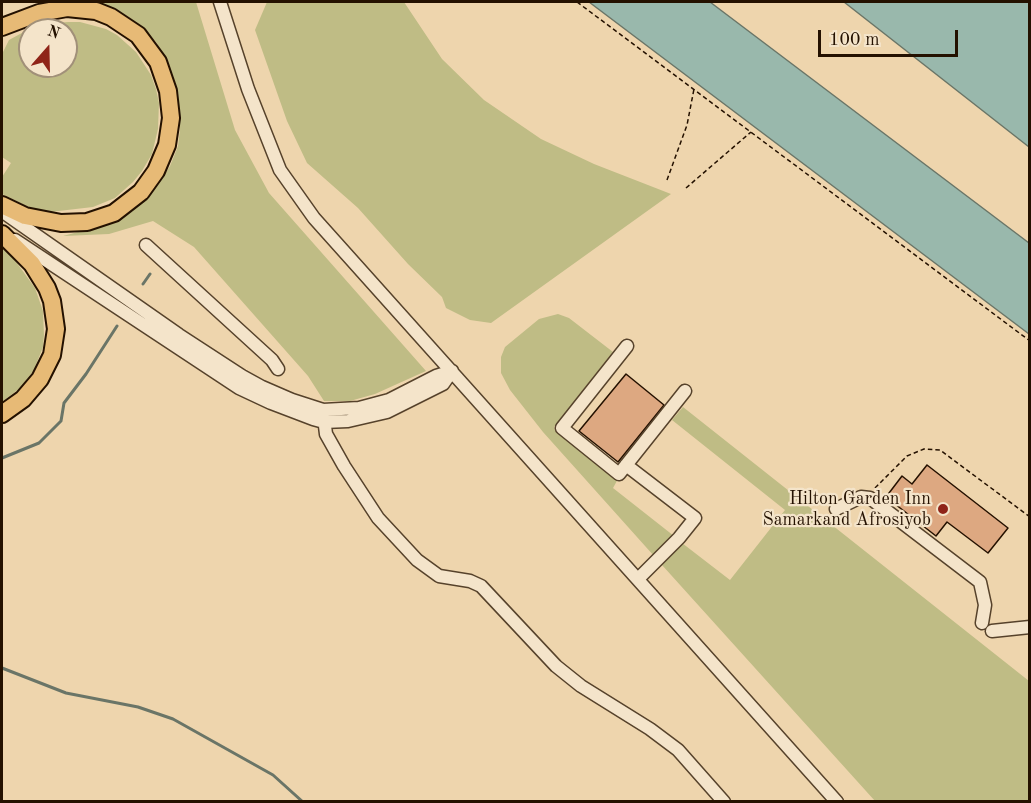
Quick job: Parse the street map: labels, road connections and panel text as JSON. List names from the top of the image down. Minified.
{"places":["Hilton Garden Inn Samarkand Afrosiyob"],"scale_bar":"100 m","north":"top"}
